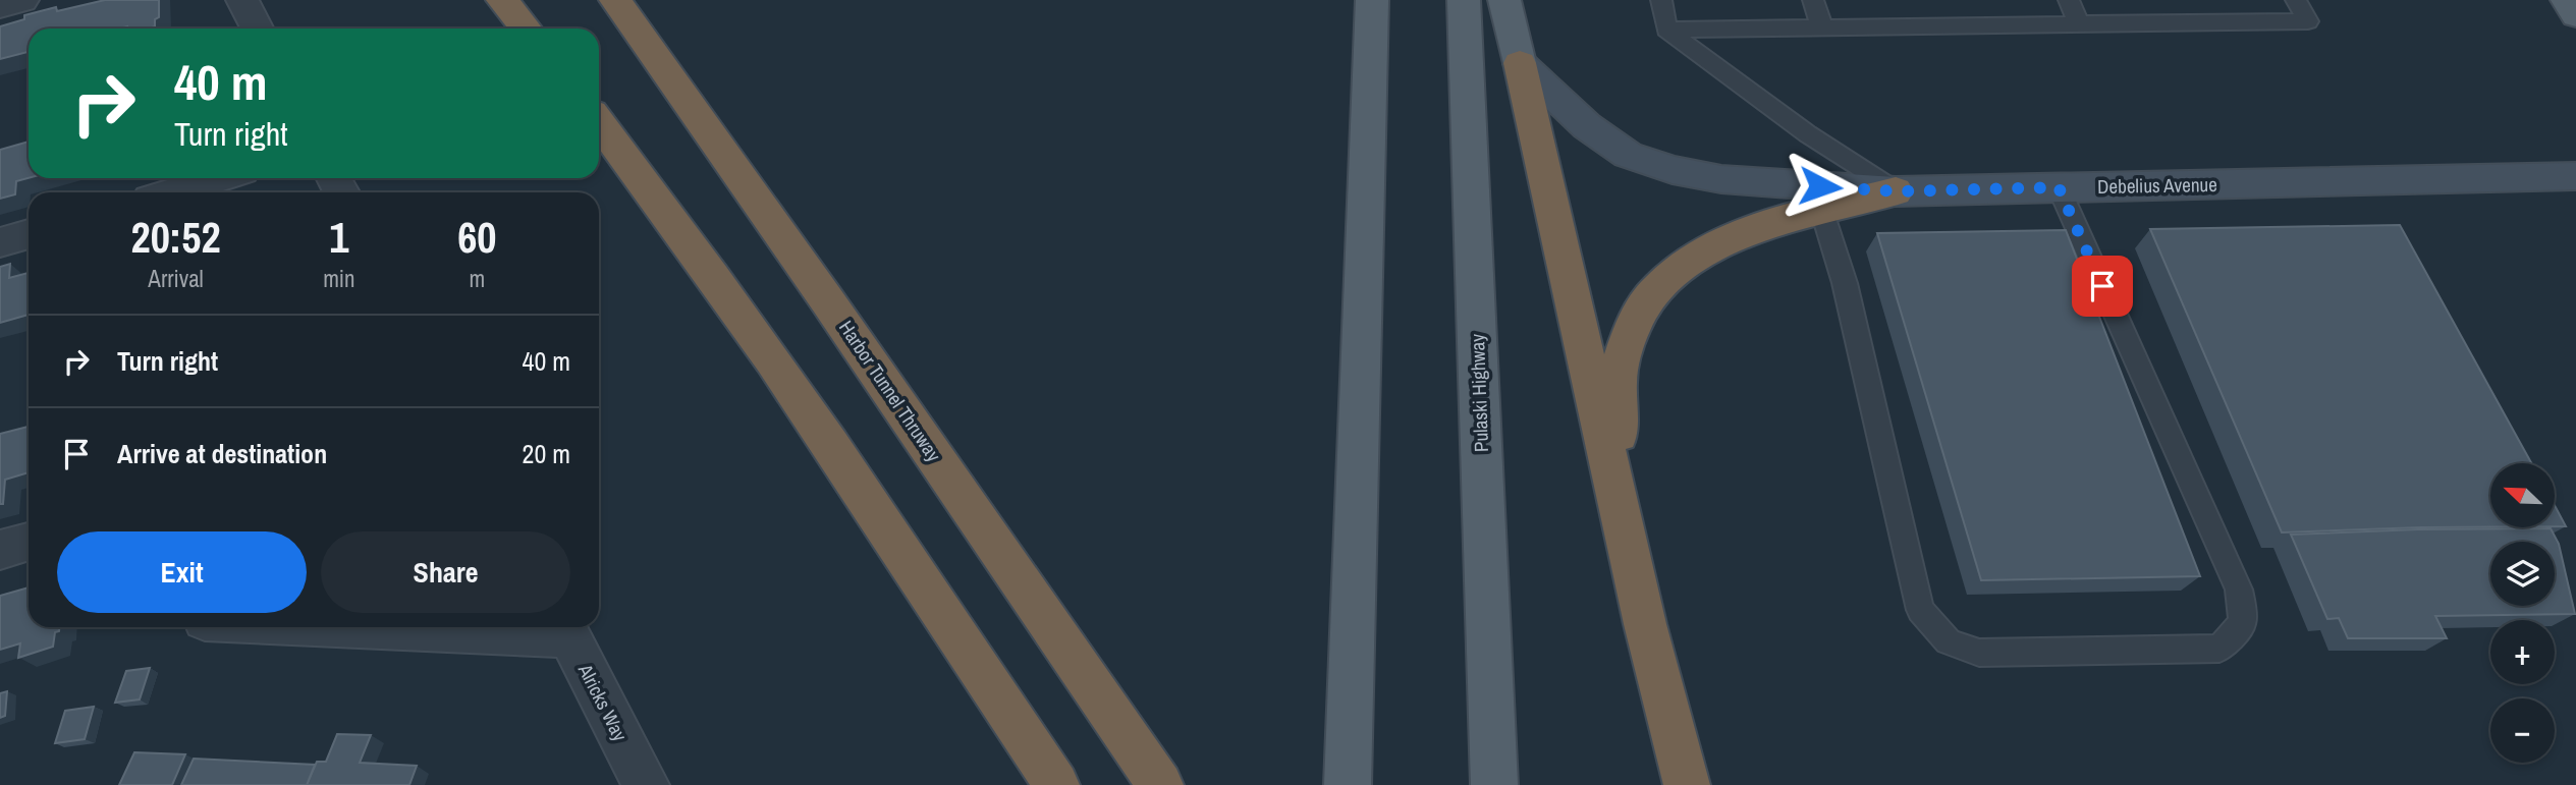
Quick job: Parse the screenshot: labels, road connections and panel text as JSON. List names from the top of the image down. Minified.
{"streets":{"highway":["Harbor Tunnel Thruway"],"main road":["Debelius Avenue","Pulaski Highway"],"street":["Alricks Way"]},"north":"top left","page":{"turn":["40 m","Turn right"],"eta":["20:52","Arrival","1","min","60","m"],"list":[{"name":"Turn right","value":"40 m"},{"name":"Arrive at destination","value":"20 m"}],"map_buttons":["+","−"],"buttons":["Exit","Share"]}}
